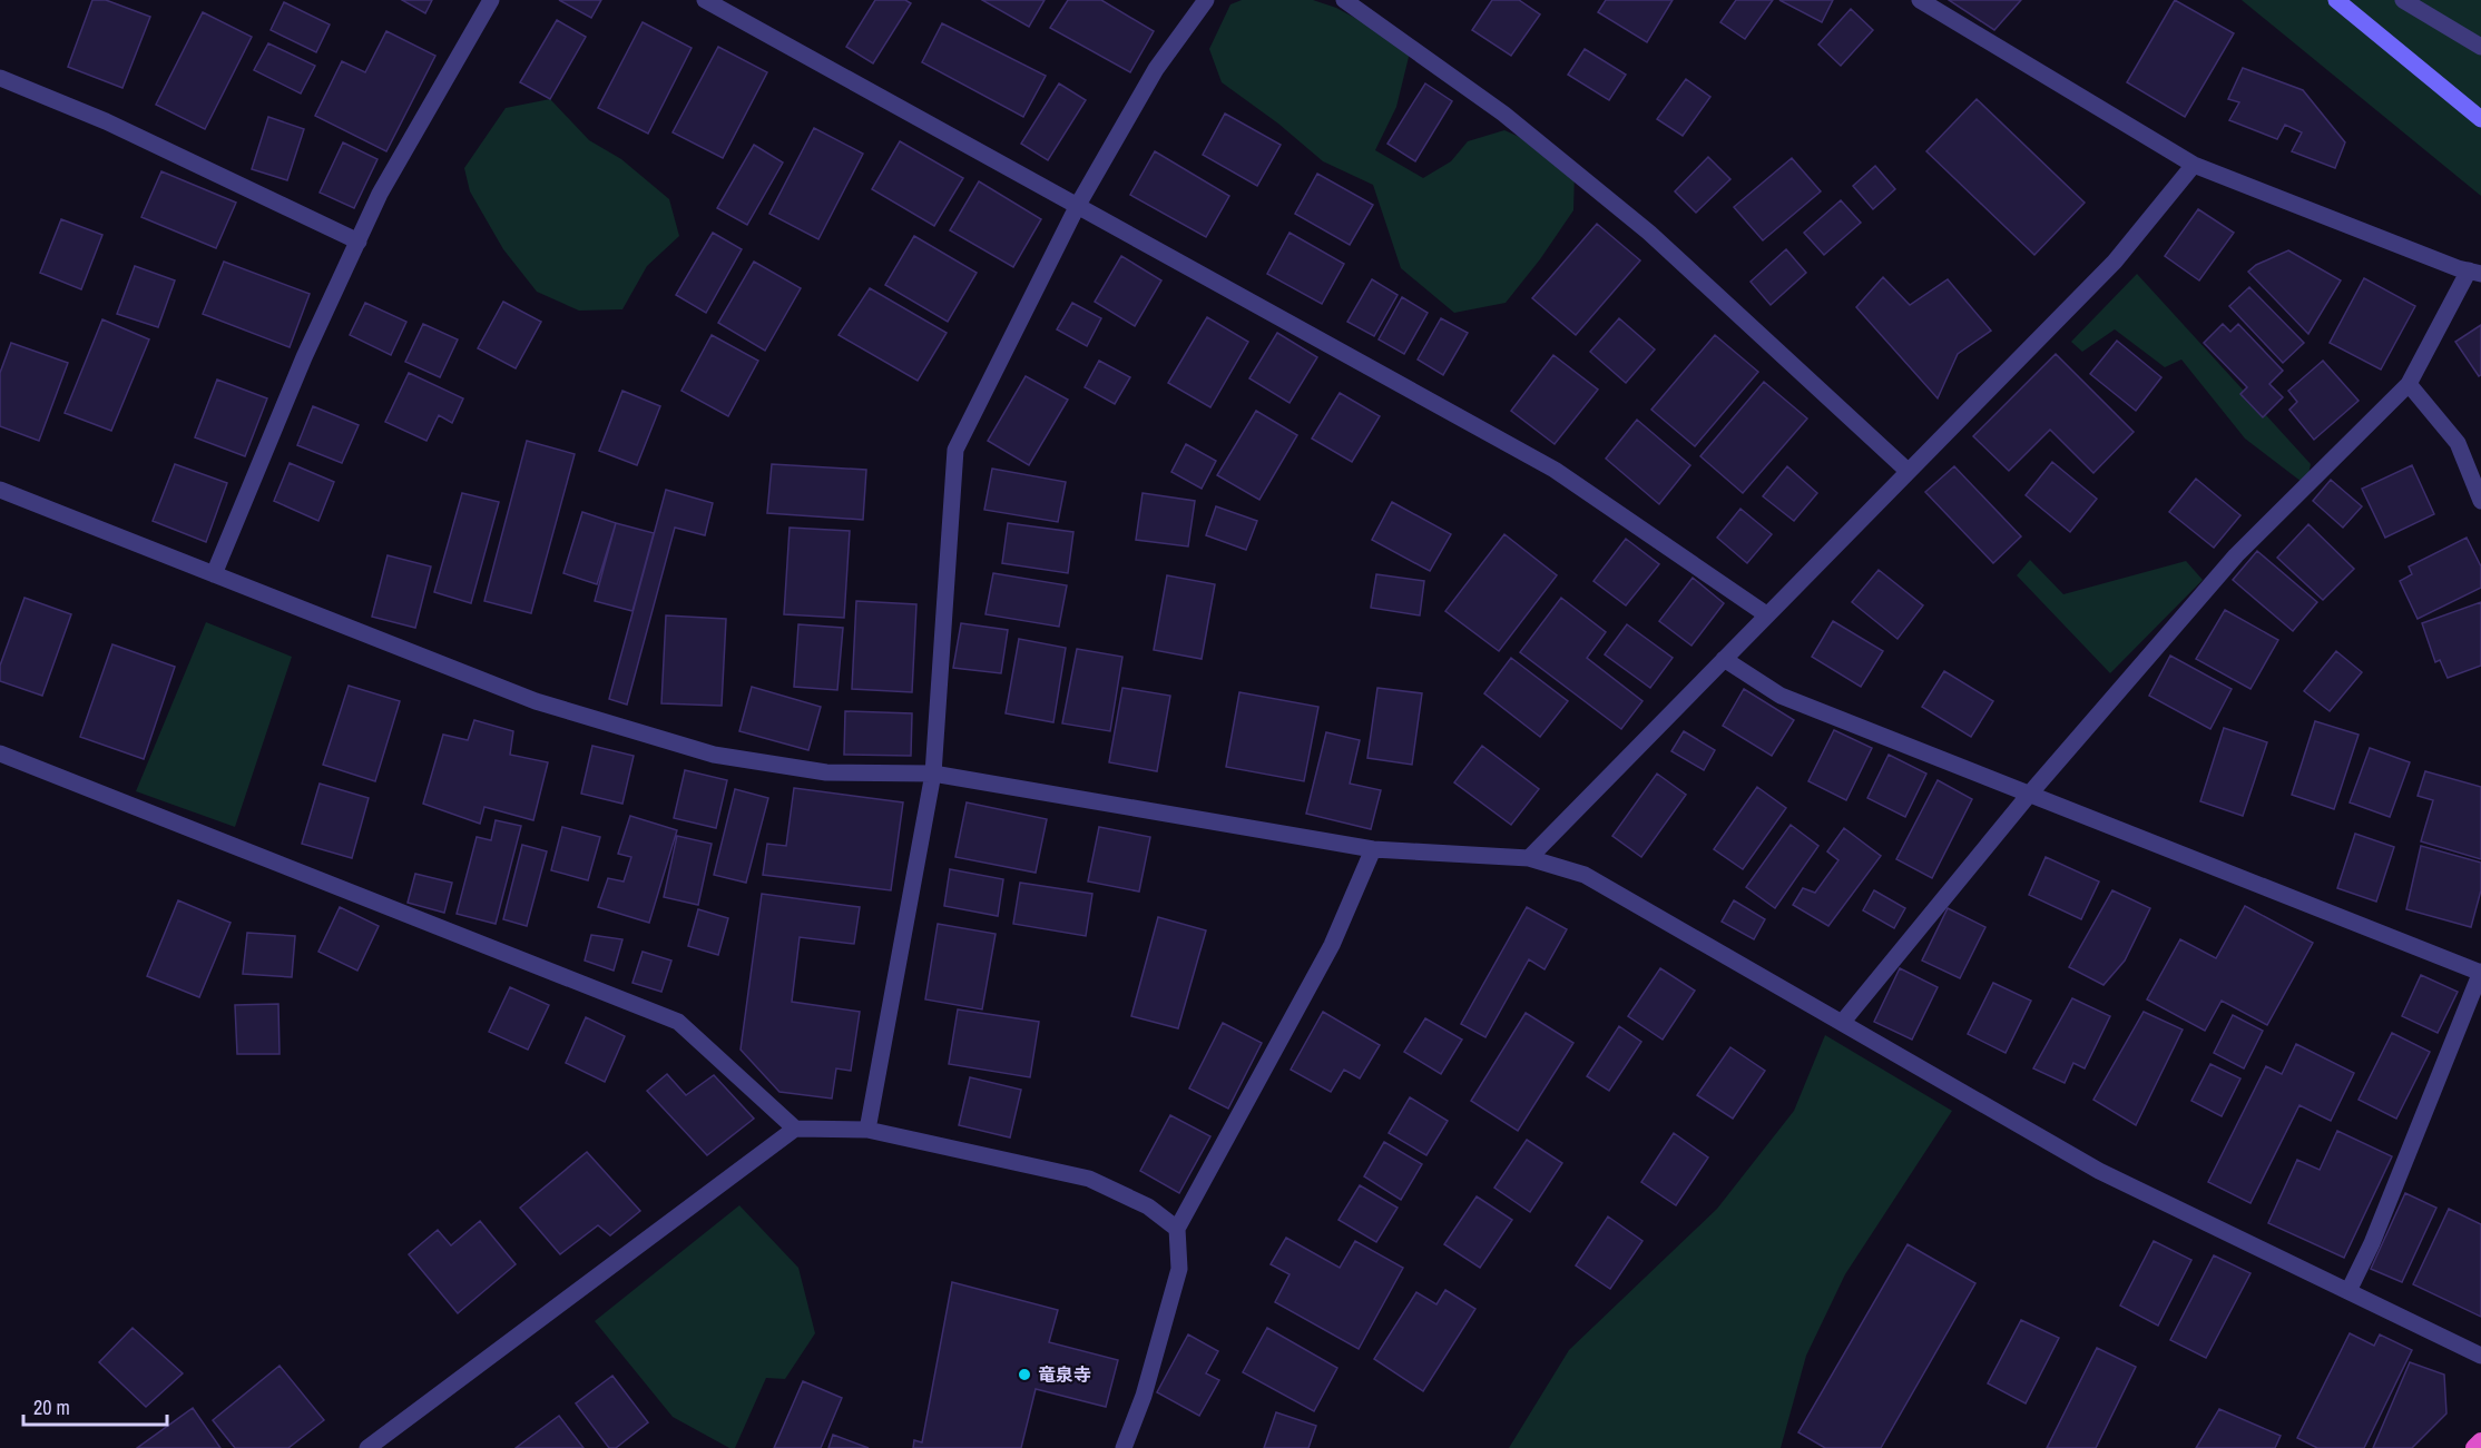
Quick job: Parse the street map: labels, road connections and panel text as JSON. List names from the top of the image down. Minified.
{"places":["竜泉寺"],"scale_bar":"20 m"}
